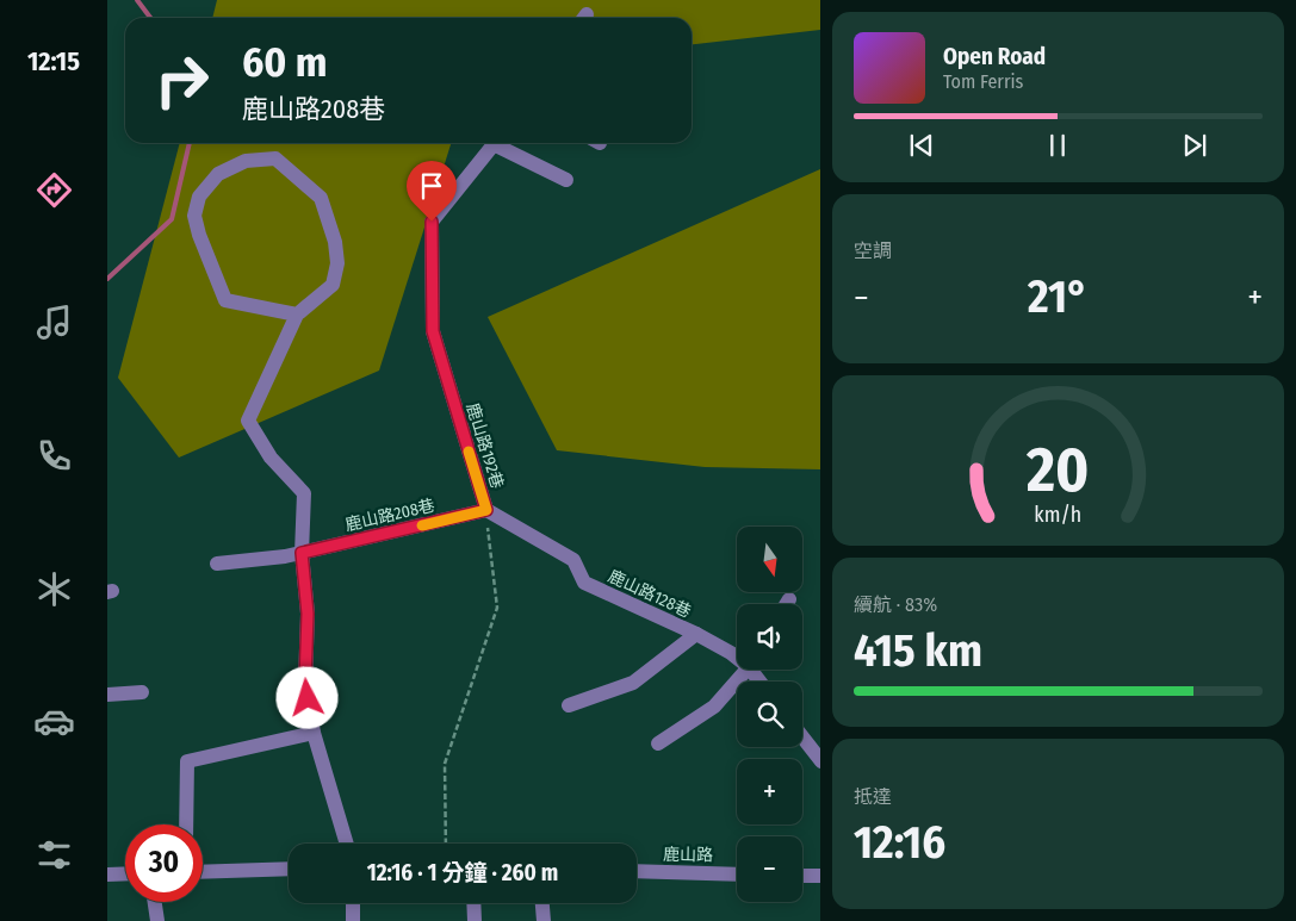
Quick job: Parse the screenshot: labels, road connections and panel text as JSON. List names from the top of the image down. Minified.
{"streets":{"street":["鹿山路192巷","鹿山路208巷","鹿山路128巷","鹿山路"]},"crossings":[["鹿山路192巷","鹿山路208巷"],["鹿山路192巷","鹿山路128巷"],["鹿山路208巷","鹿山路128巷"]],"north":"bottom","page":{"tabs":"12:15","turn":["60 m","鹿山路208巷"],"song":["Open Road","Tom Ferris"],"tile":["空調",["續航 · 83%","415 km"],["抵達","12:16"]],"heat":["−","21°","+"],"map_buttons":["+","−"],"limit":"30","trip":"12:16 · 1 分鐘 · 260 m","gauge":["20","km/h"]}}
